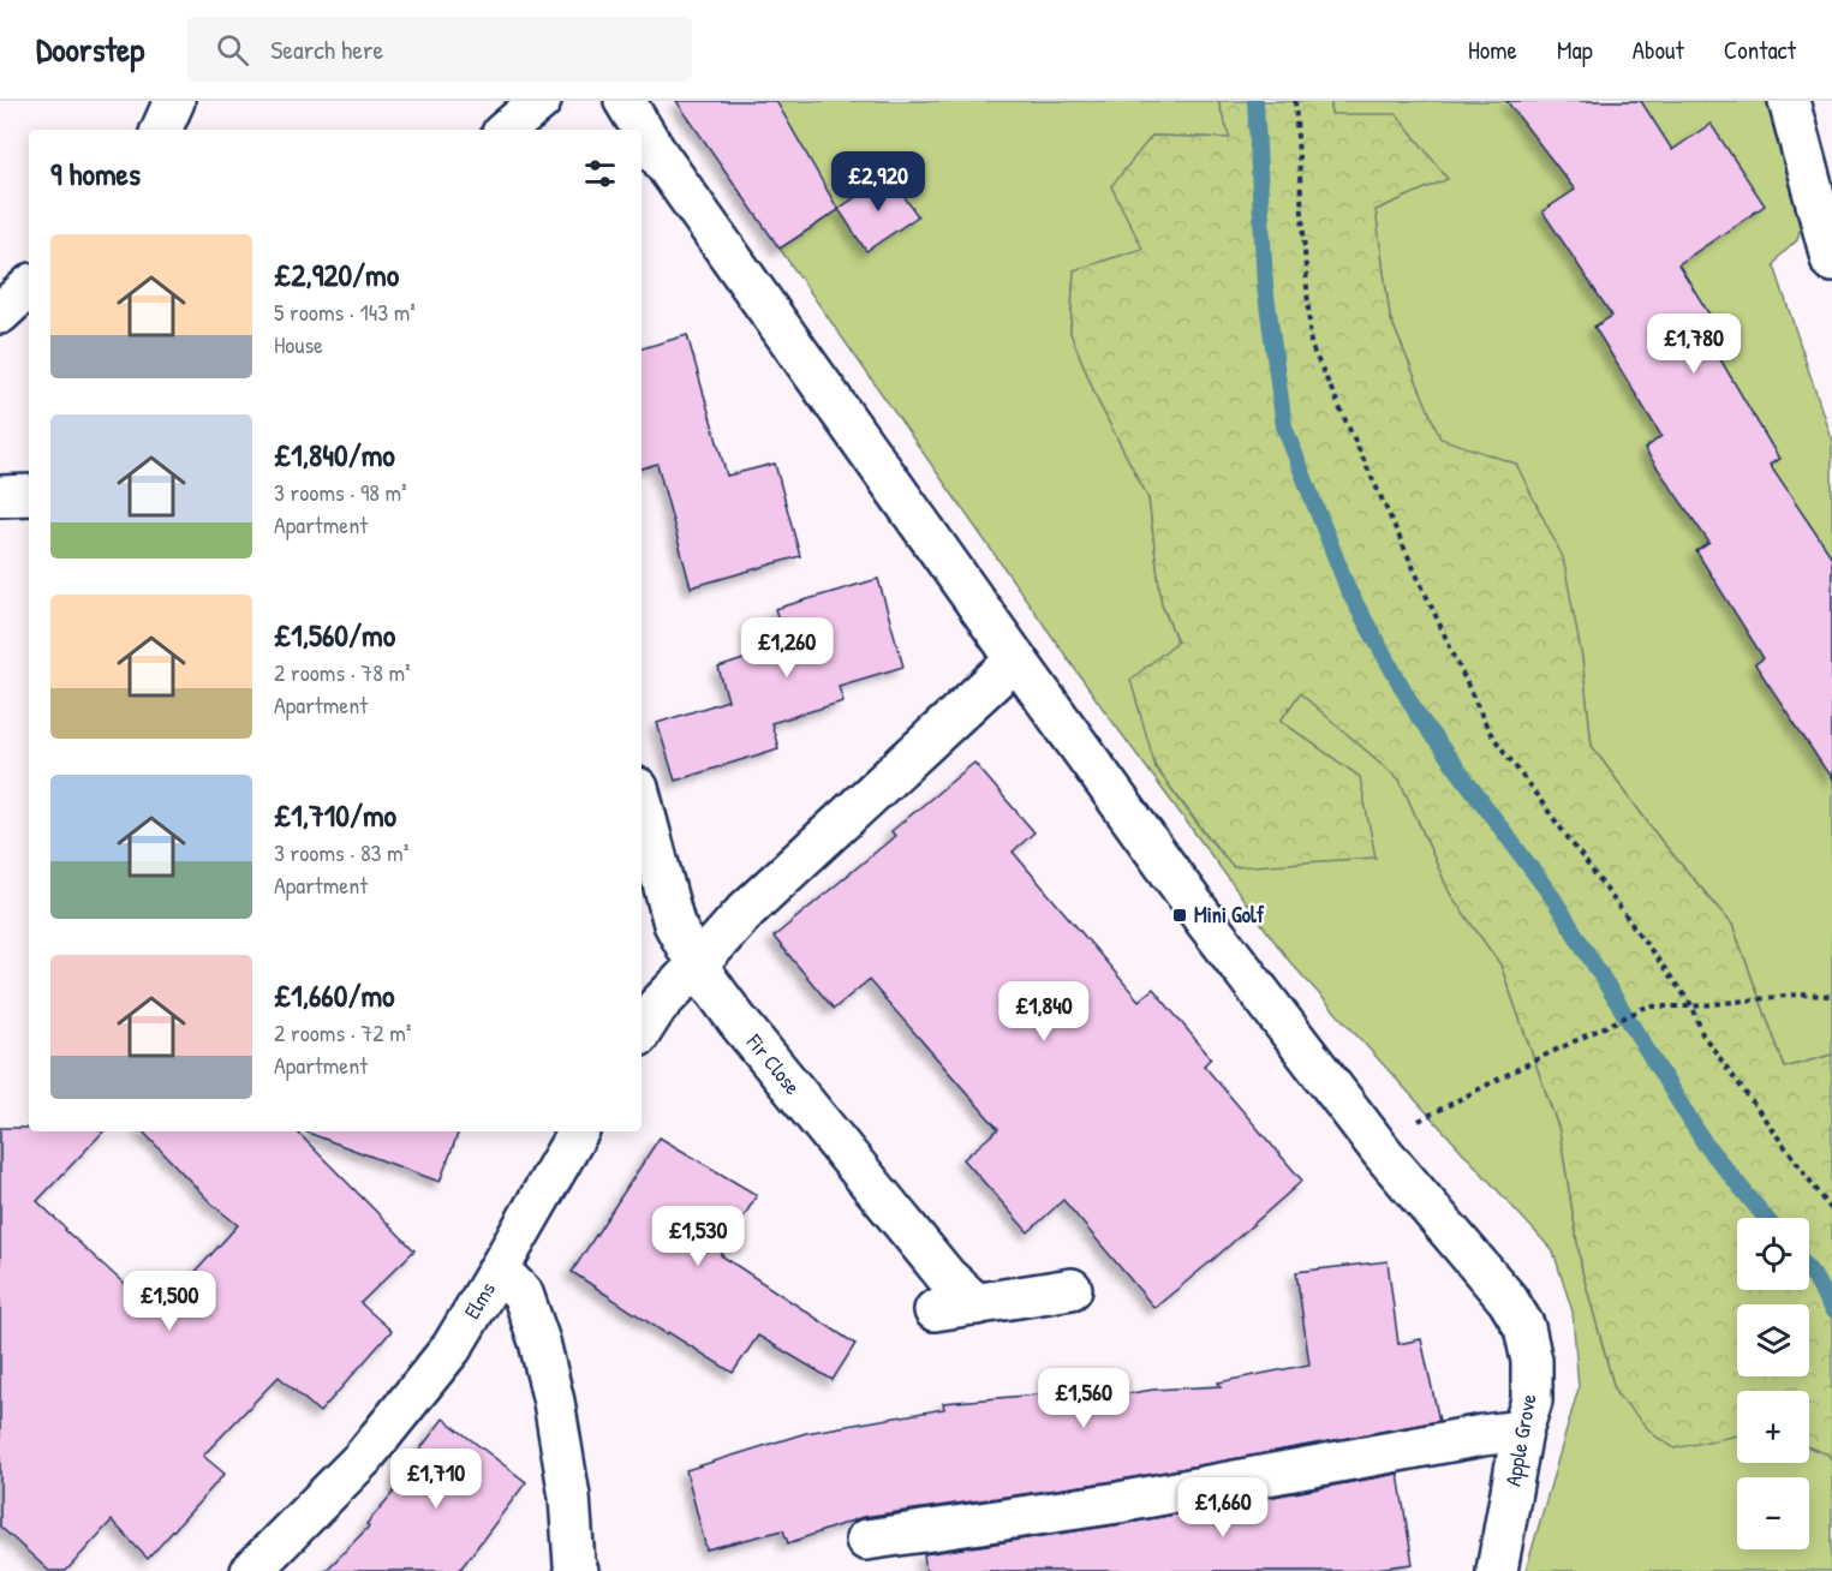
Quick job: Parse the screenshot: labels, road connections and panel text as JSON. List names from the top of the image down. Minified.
{"streets":{"lane":["Fir Close","Elms","Apple Grove"]},"places":{"transit":["Mini Golf"]},"page":{"header":"Doorstep","search":"Search here","nav":["Home","Map","About","Contact"],"heading":"9 homes","price":["£2,920","£1,780","£1,260","£1,840","£1,530","£1,500","£1,560","£1,710","£1,660"],"list":[{"name":"£2,920/mo","note":"5 rooms · 143 m² · House"},{"name":"£1,840/mo","note":"3 rooms · 98 m² · Apartment"},{"name":"£1,560/mo","note":"2 rooms · 78 m² · Apartment"},{"name":"£1,710/mo","note":"3 rooms · 83 m² · Apartment"},{"name":"£1,660/mo","note":"2 rooms · 72 m² · Apartment"}],"map_buttons":["+","−"]}}
